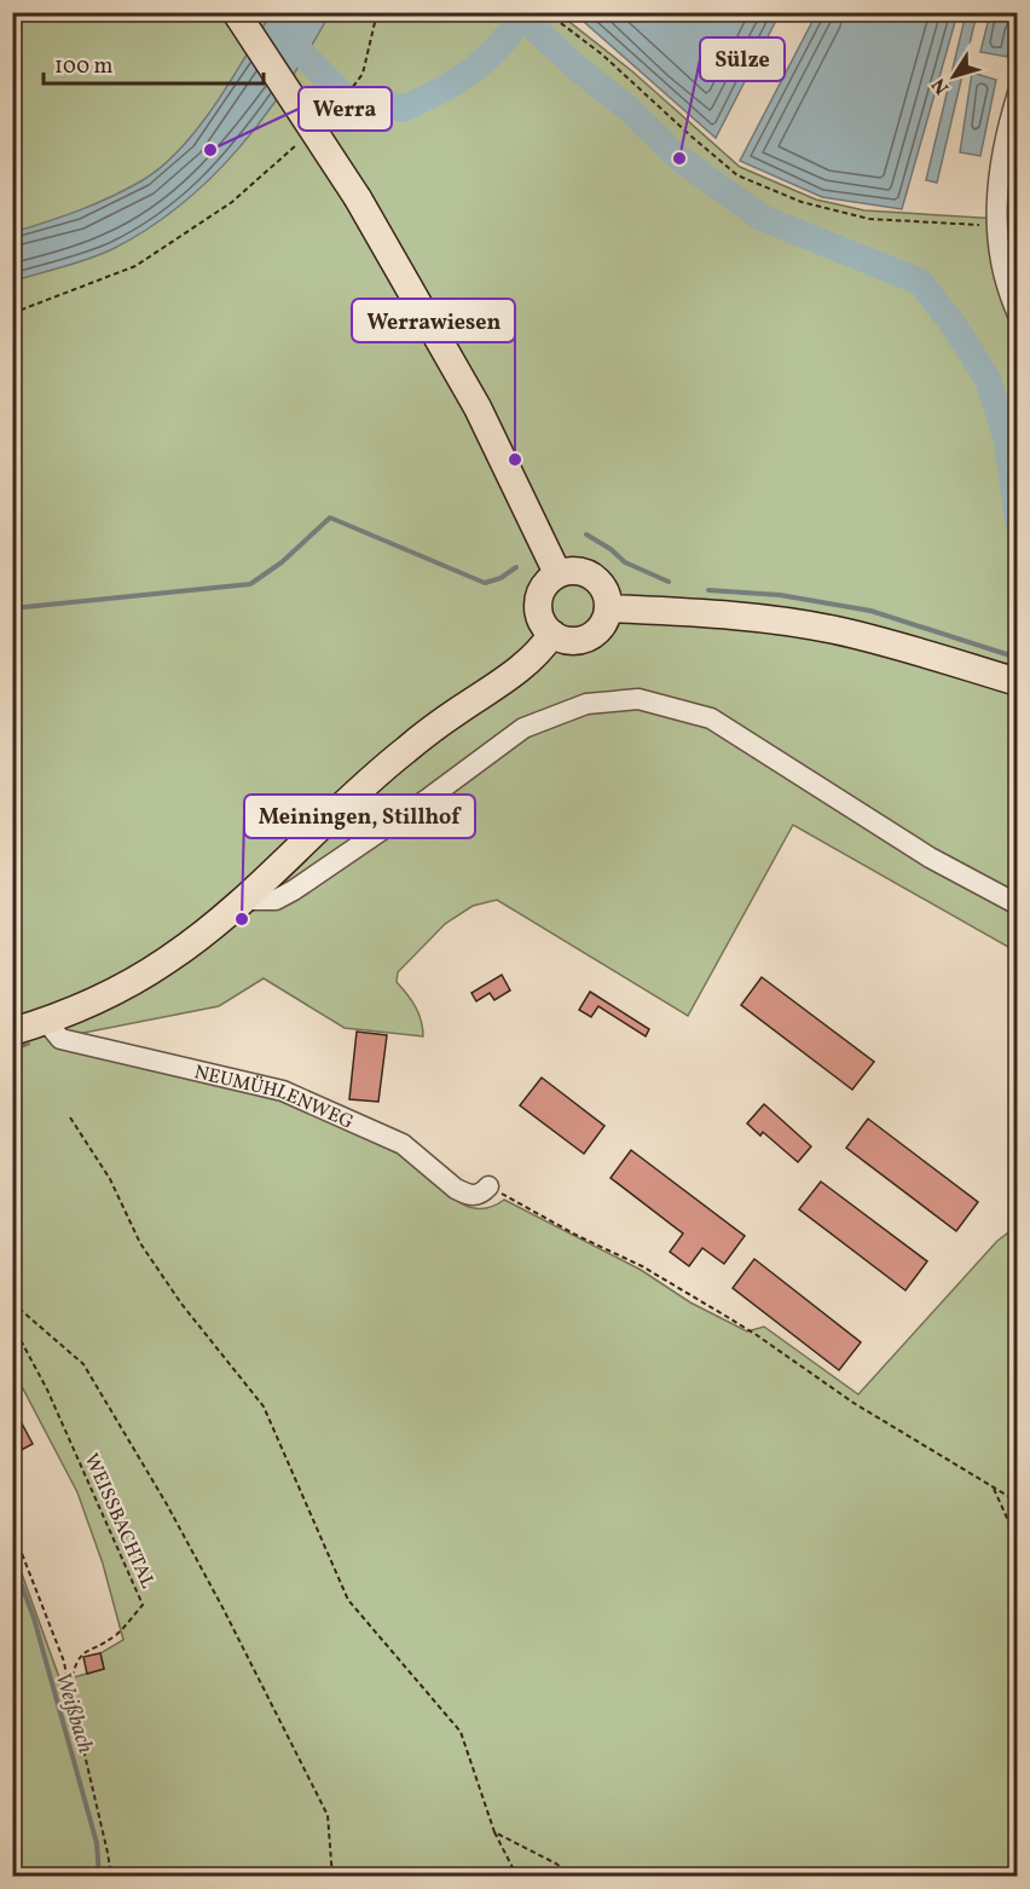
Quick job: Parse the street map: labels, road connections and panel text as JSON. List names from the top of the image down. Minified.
{"streets":{"street":["NEUMÜHLENWEG"],"path":["WEISSBACHTAL"]},"water":["Weißbach"],"places":["Werra","Sülze","Werrawiesen","Meiningen, Stillhof"],"scale_bar":"100 m","north":"bottom left"}
